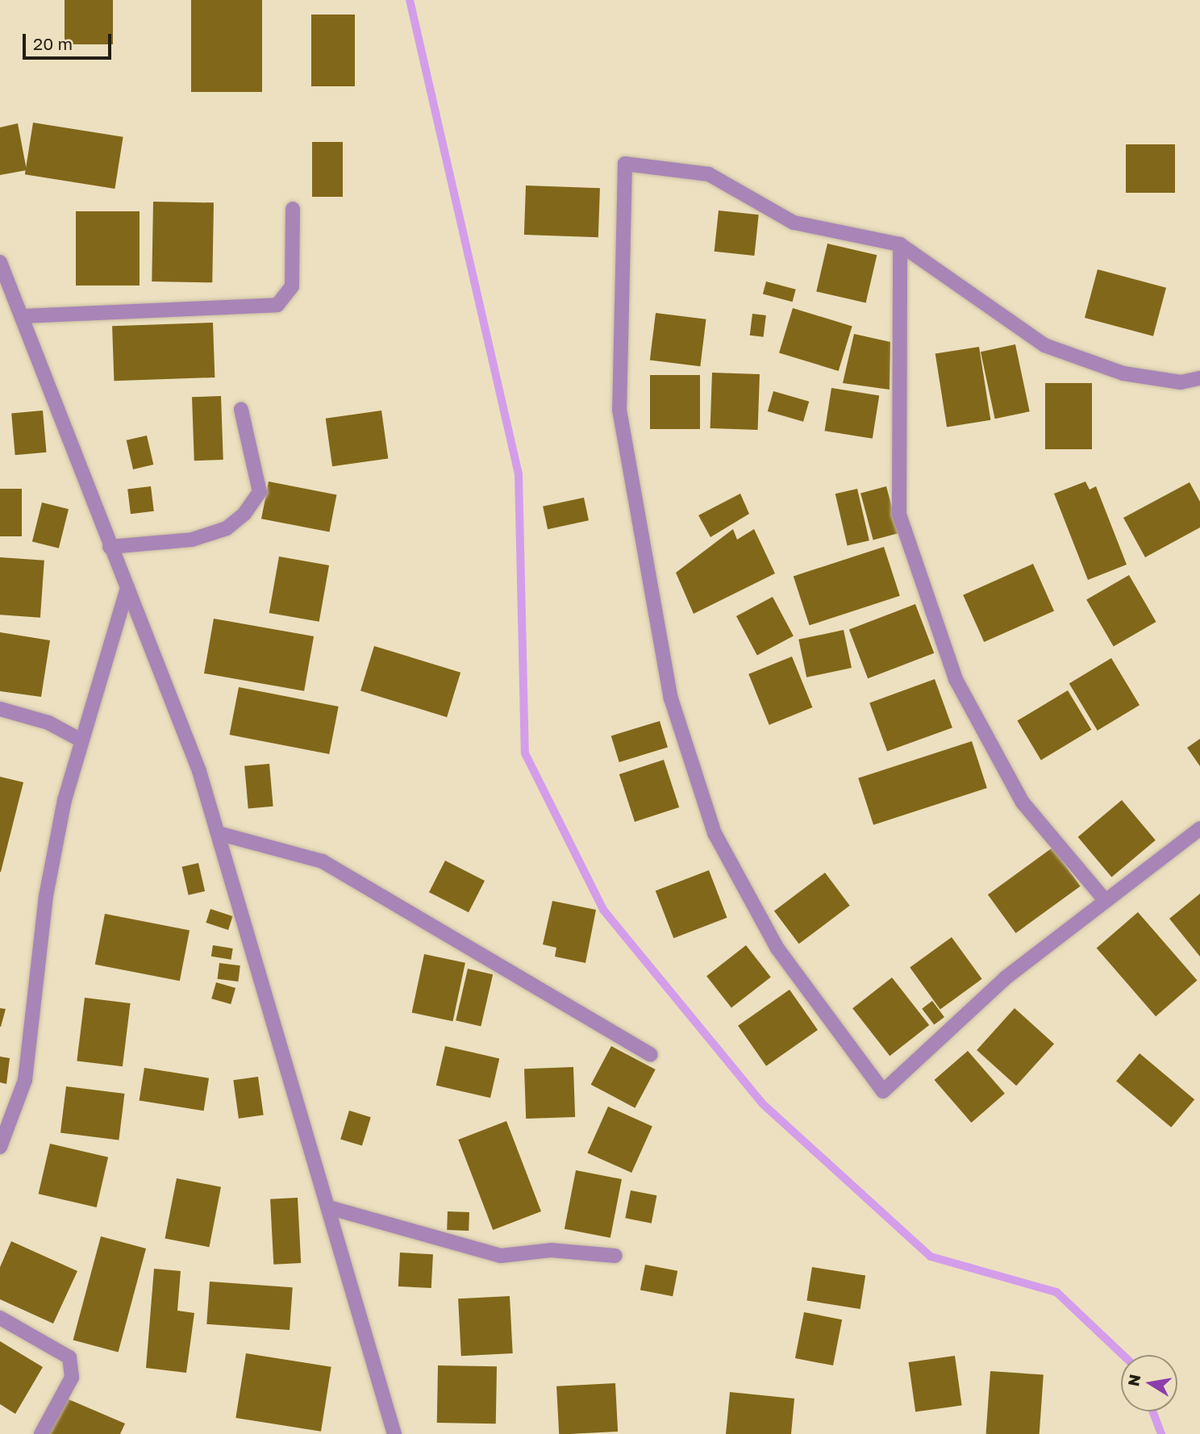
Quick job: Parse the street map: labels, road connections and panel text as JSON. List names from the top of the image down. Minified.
{"scale_bar":"20 m","north":"left"}
